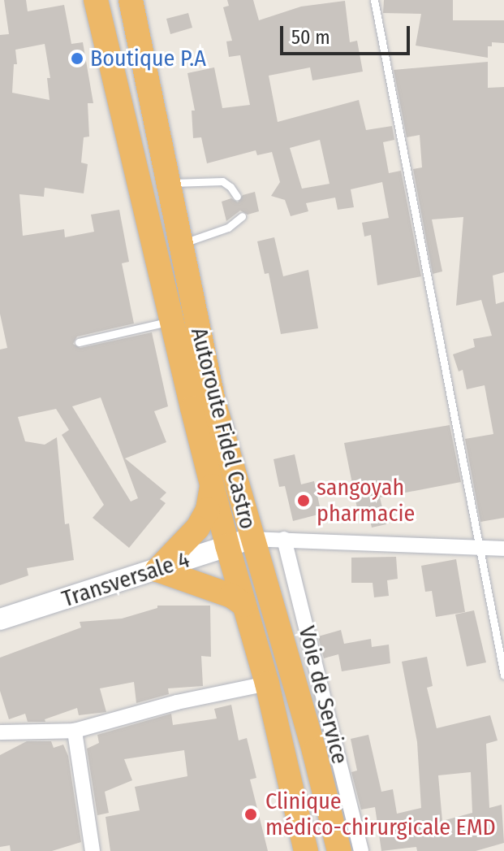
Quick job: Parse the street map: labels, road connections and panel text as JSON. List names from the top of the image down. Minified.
{"streets":{"highway":["Autoroute Fidel Castro"],"main road":["Transversale 4"],"street":["Voie de Service"]},"crossings":[["Autoroute Fidel Castro","Transversale 4"],["Autoroute Fidel Castro","Voie de Service"]],"places":["Boutique P.A","sangoyah pharmacie","Clinique médico-chirurgicale EMD"],"scale_bar":"50 m"}
